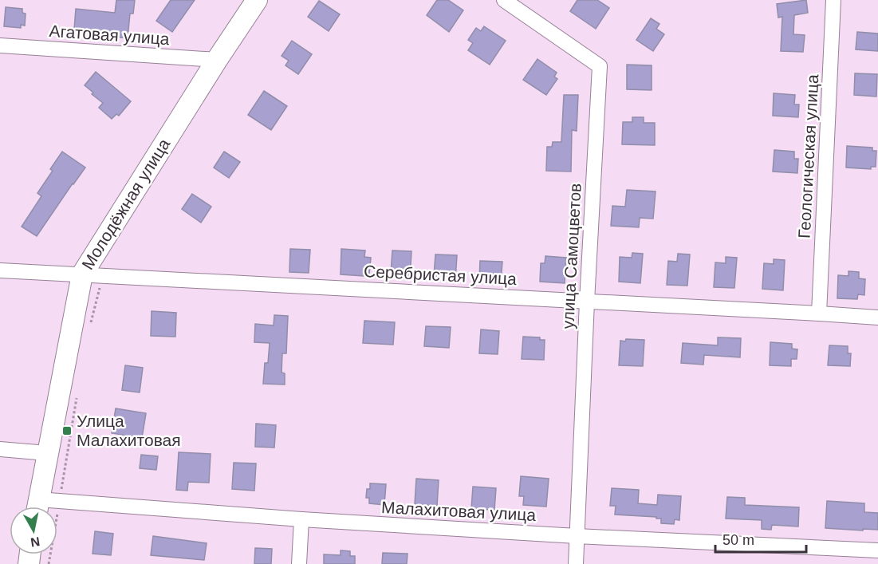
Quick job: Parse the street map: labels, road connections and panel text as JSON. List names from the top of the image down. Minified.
{"streets":{"street":["Агатовая улица","Геологическая улица","Молодёжная улица","улица Самоцветов","Серебристая улица","Малахитовая улица"]},"crossings":[["Агатовая улица","Молодёжная улица"],["Геологическая улица","Серебристая улица"],["Молодёжная улица","Серебристая улица"],["улица Самоцветов","Серебристая улица"],["улица Самоцветов","Малахитовая улица"]],"places":{"transit":["Улица Малахитовая"]},"scale_bar":"50 m","north":"bottom"}
